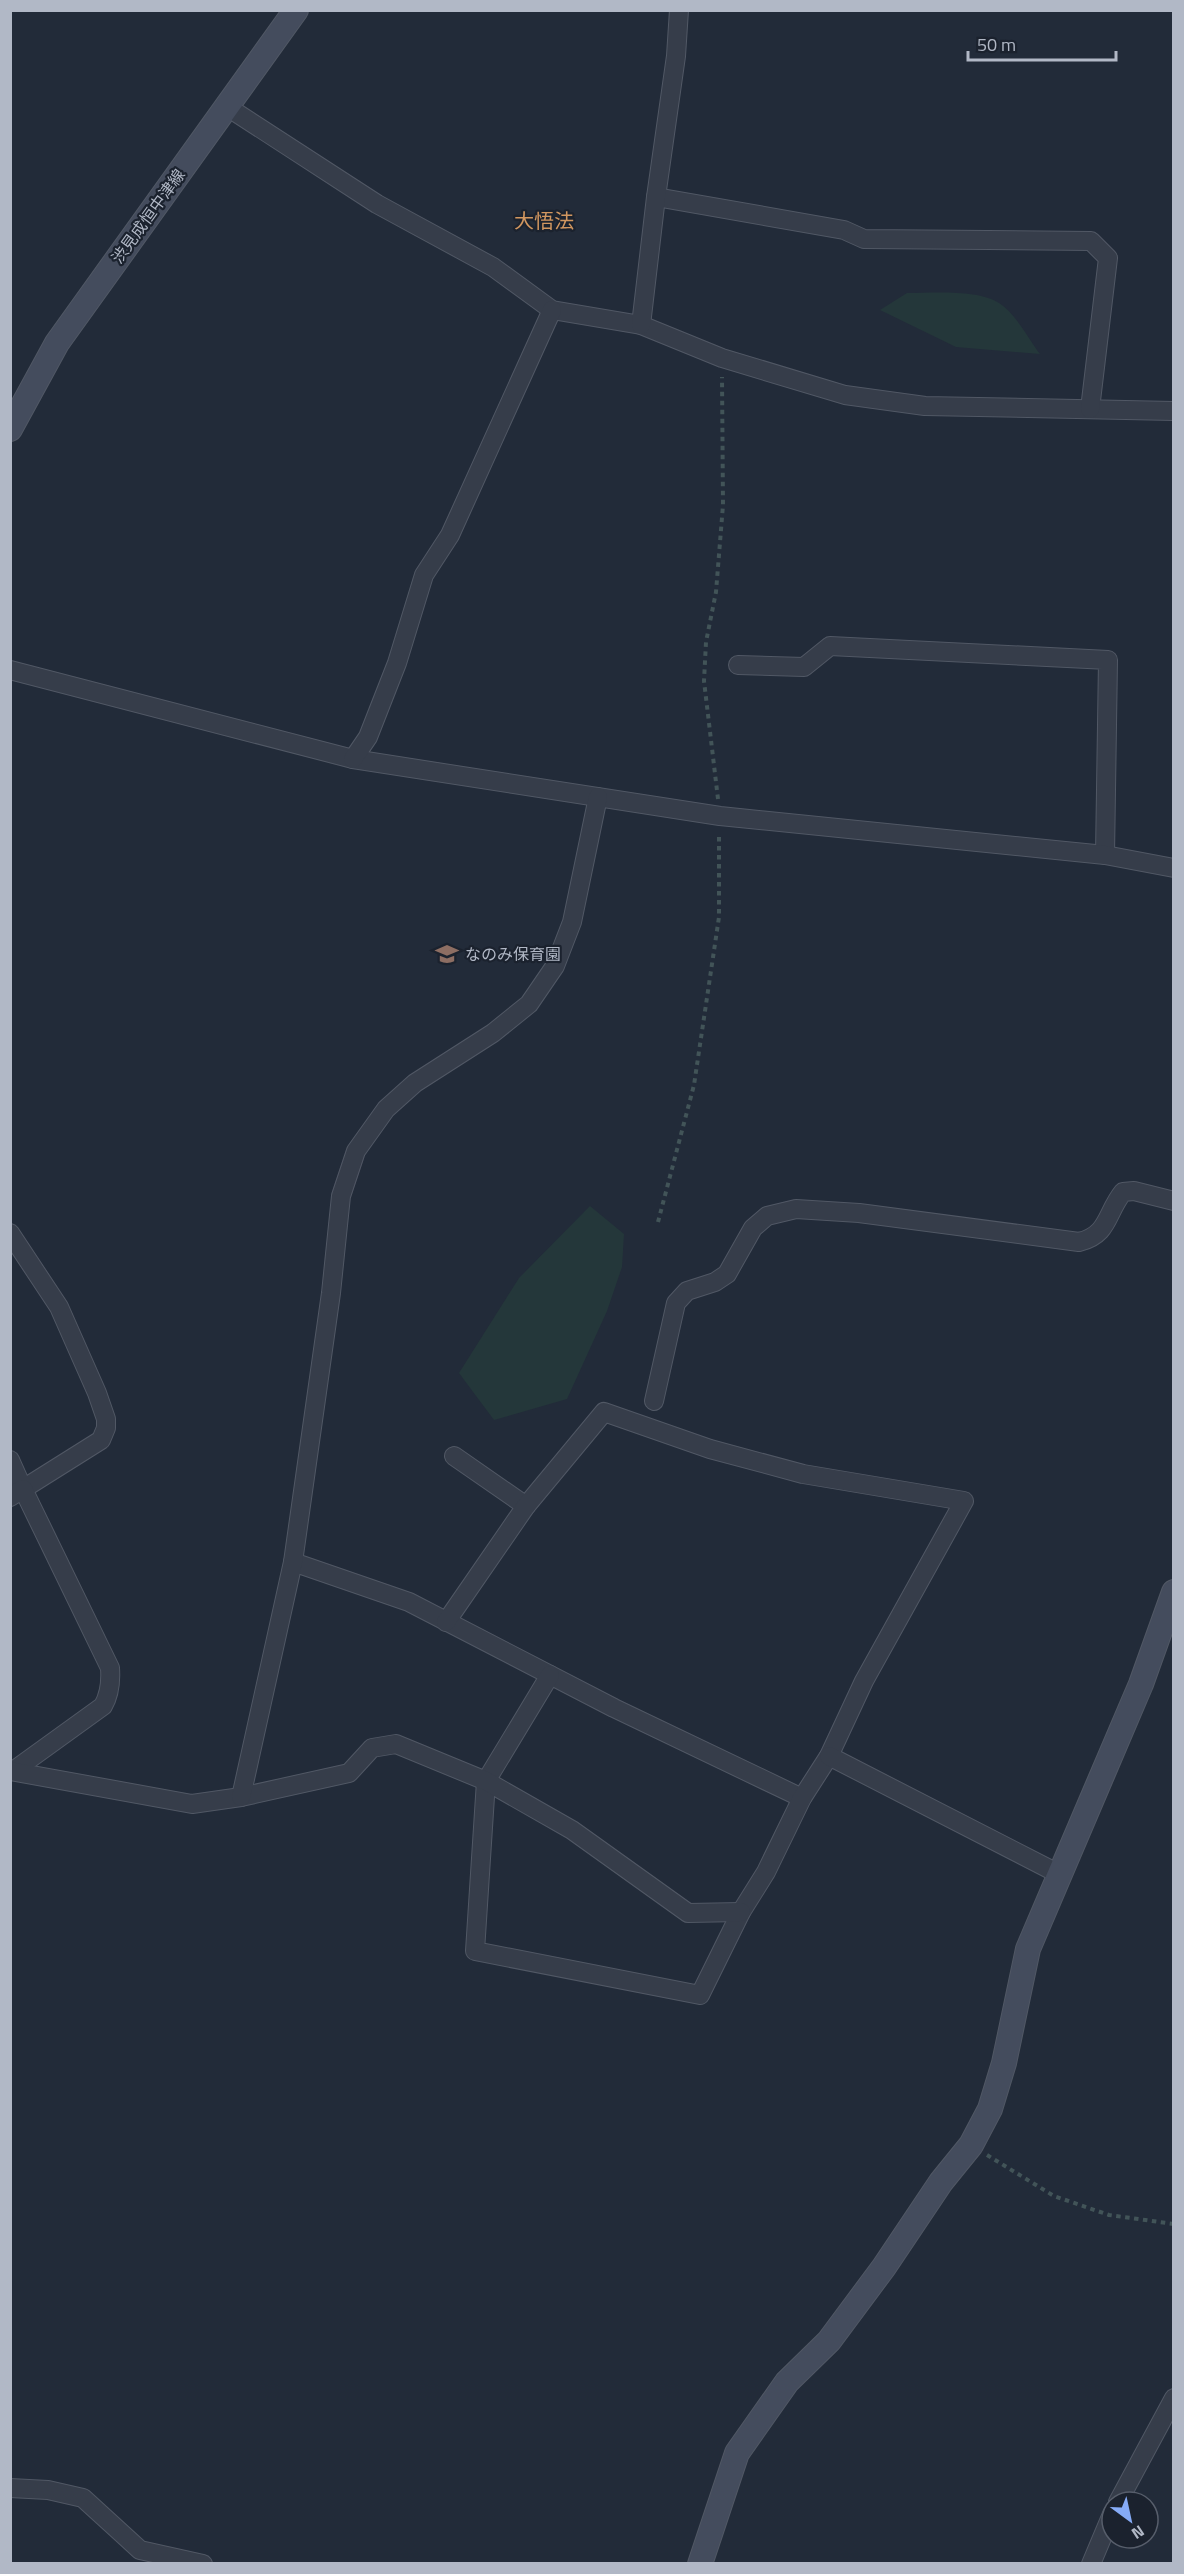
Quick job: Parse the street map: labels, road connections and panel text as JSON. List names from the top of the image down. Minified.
{"streets":{"street":["渋見成恒中津線"]},"districts":["大悟法"],"places":{"school or university":["なのみ保育園"]},"scale_bar":"50 m","north":"bottom right"}
